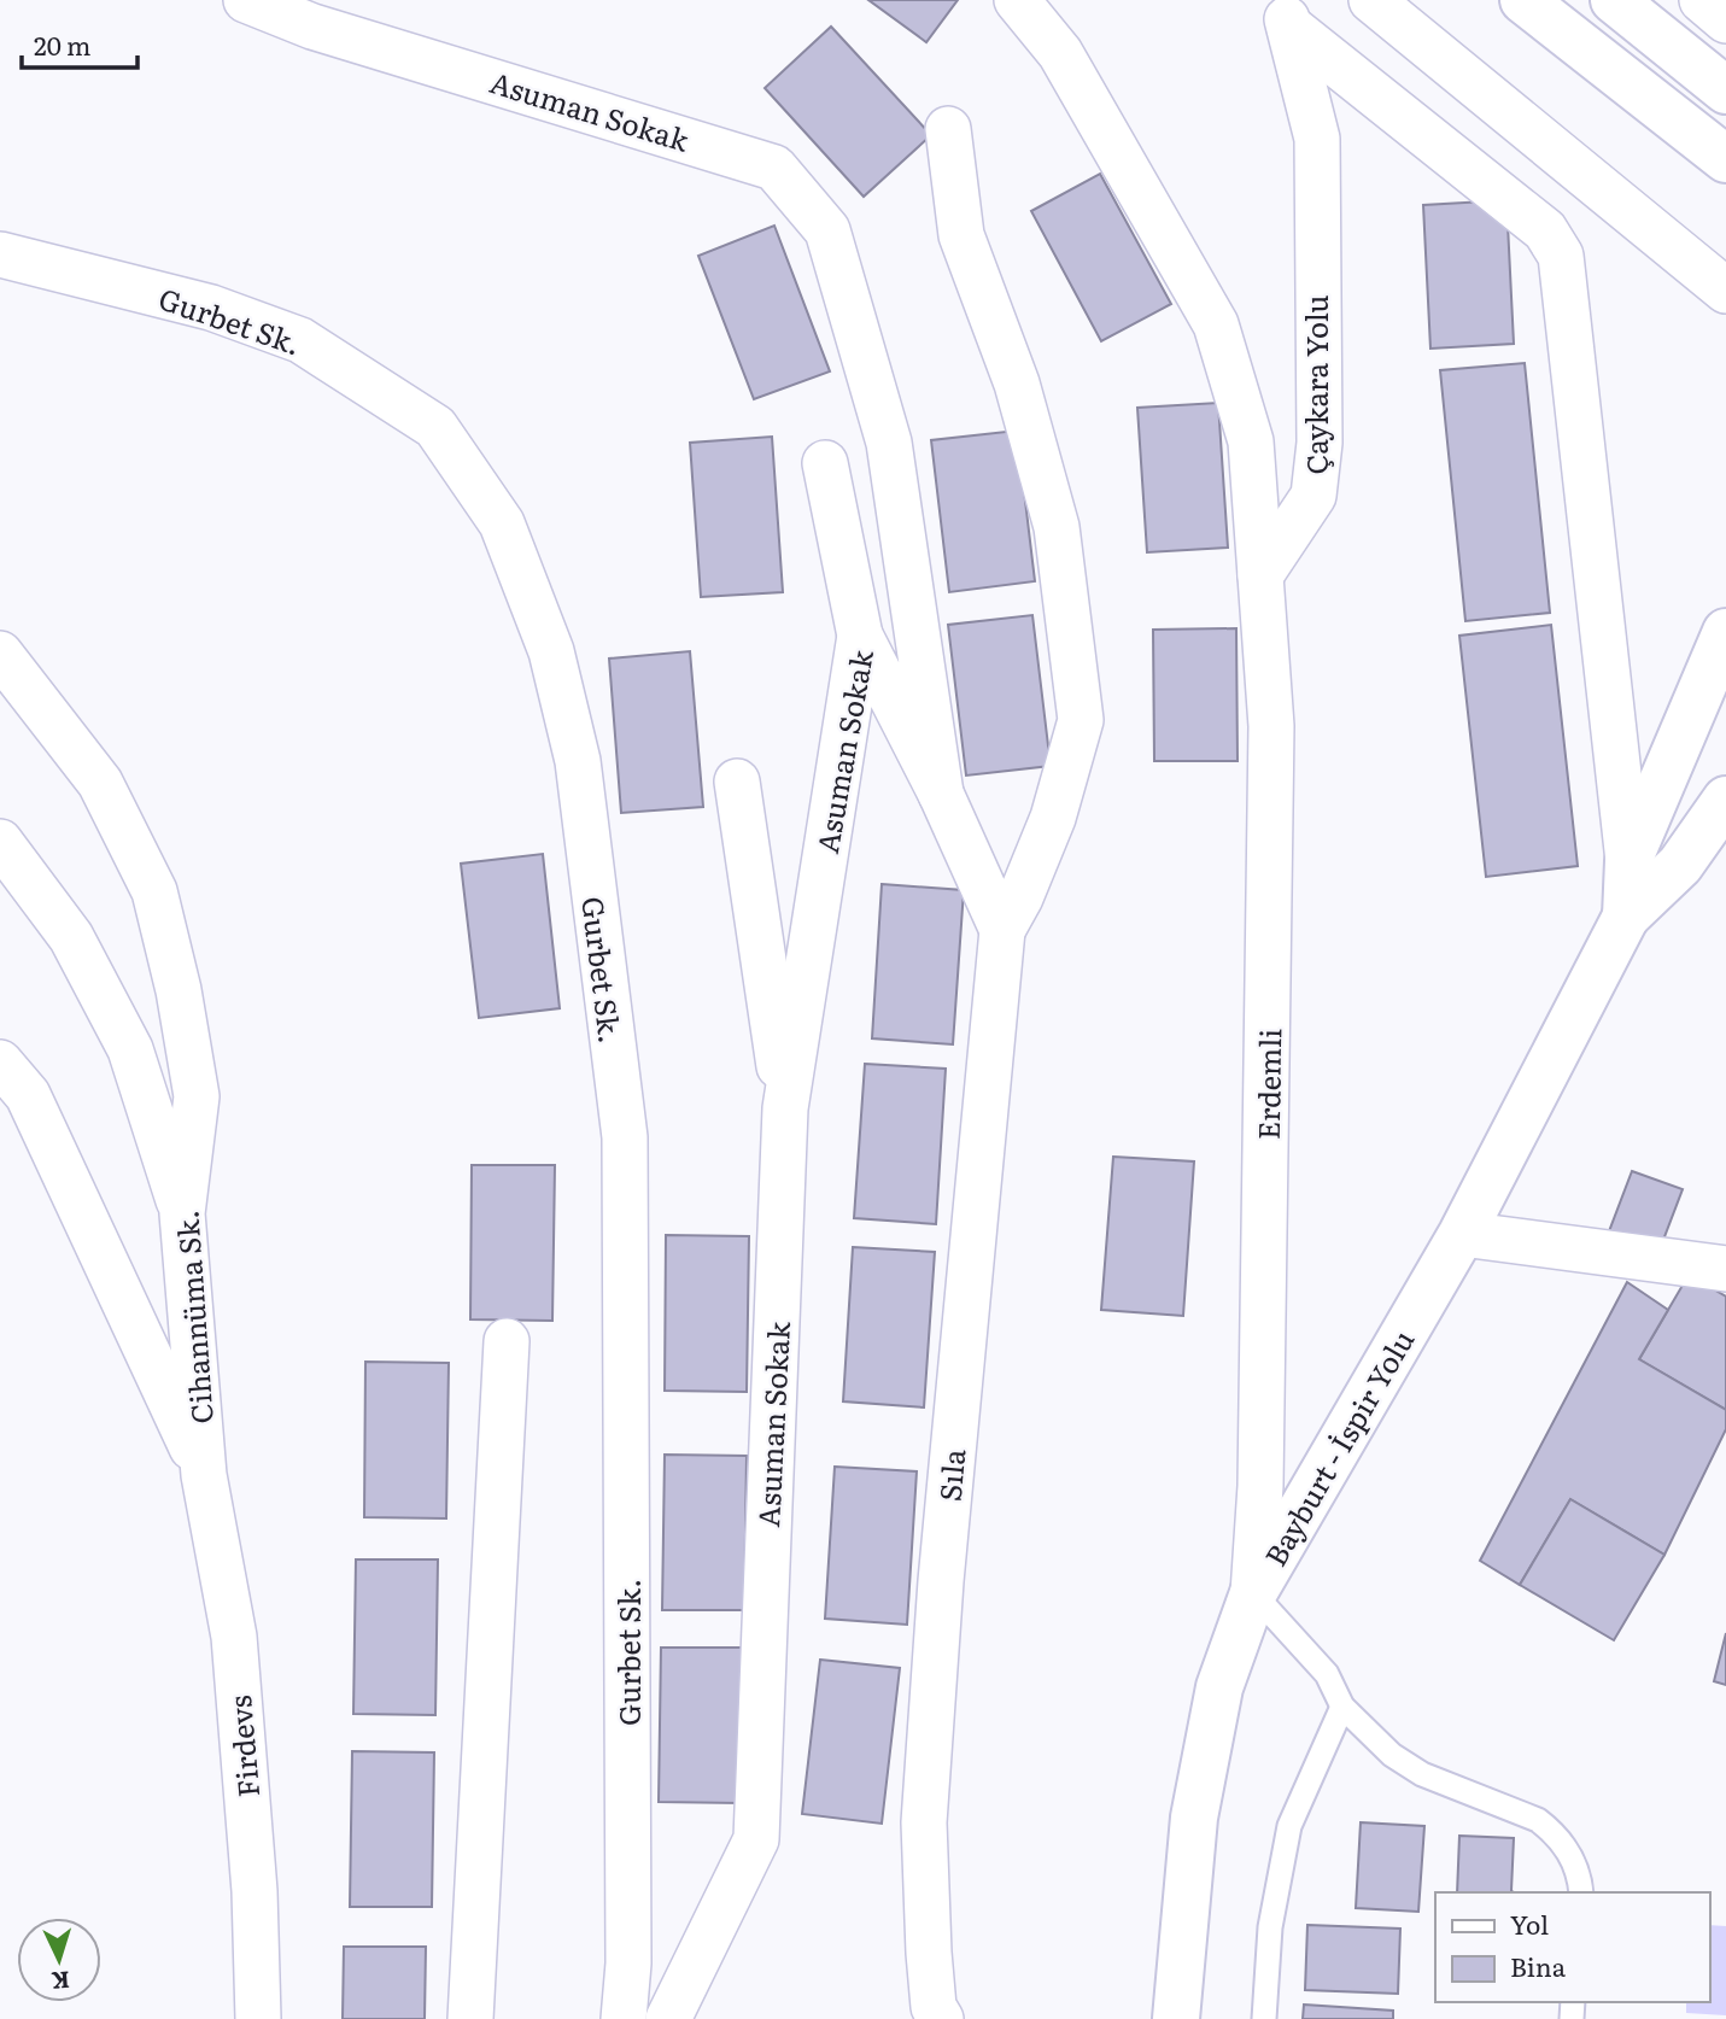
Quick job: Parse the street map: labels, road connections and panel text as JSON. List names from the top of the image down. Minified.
{"streets":{"main road":["Bayburt - İspir Yolu"],"street":["Asuman Sokak","Gurbet Sk.","Çaykara Yolu","Erdemli","Cihannüma Sk.","Sıla","Firdevs"]},"crossings":[["Çaykara Yolu","Erdemli"],["Erdemli","Bayburt - İspir Yolu"],["Cihannüma Sk.","Firdevs"]],"legend":["Yol","Bina"],"scale_bar":"20 m","north":"bottom"}
